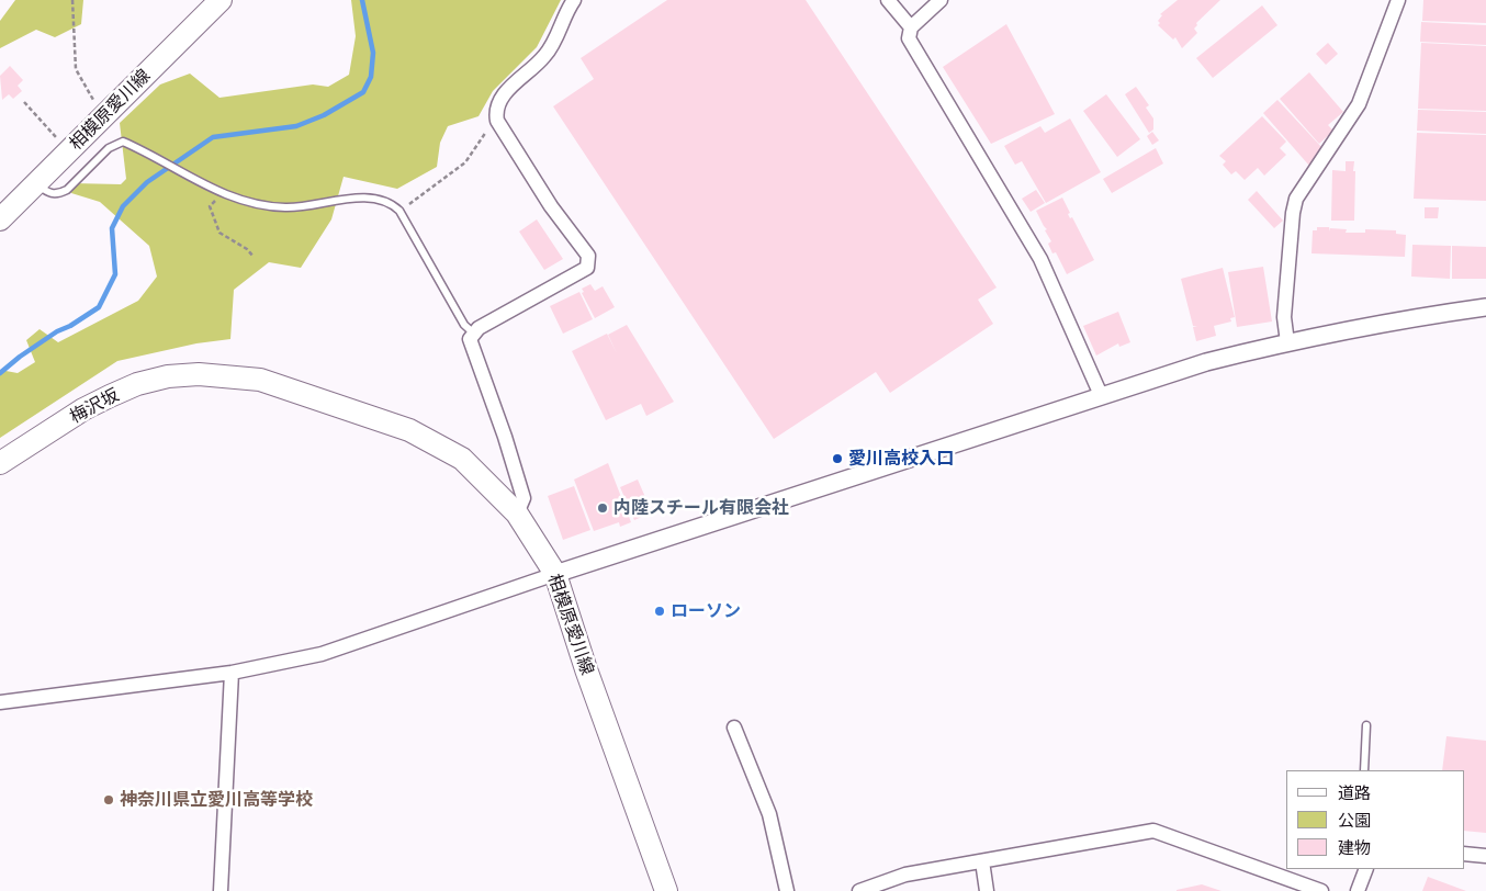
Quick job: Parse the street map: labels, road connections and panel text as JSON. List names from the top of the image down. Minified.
{"streets":{"main road":["相模原愛川線","梅沢坂"]},"crossings":[["相模原愛川線","梅沢坂"]],"places":["愛川高校入口","内陸スチール有限会社","ローソン","神奈川県立愛川高等学校"],"legend":["道路","公園","建物"]}
